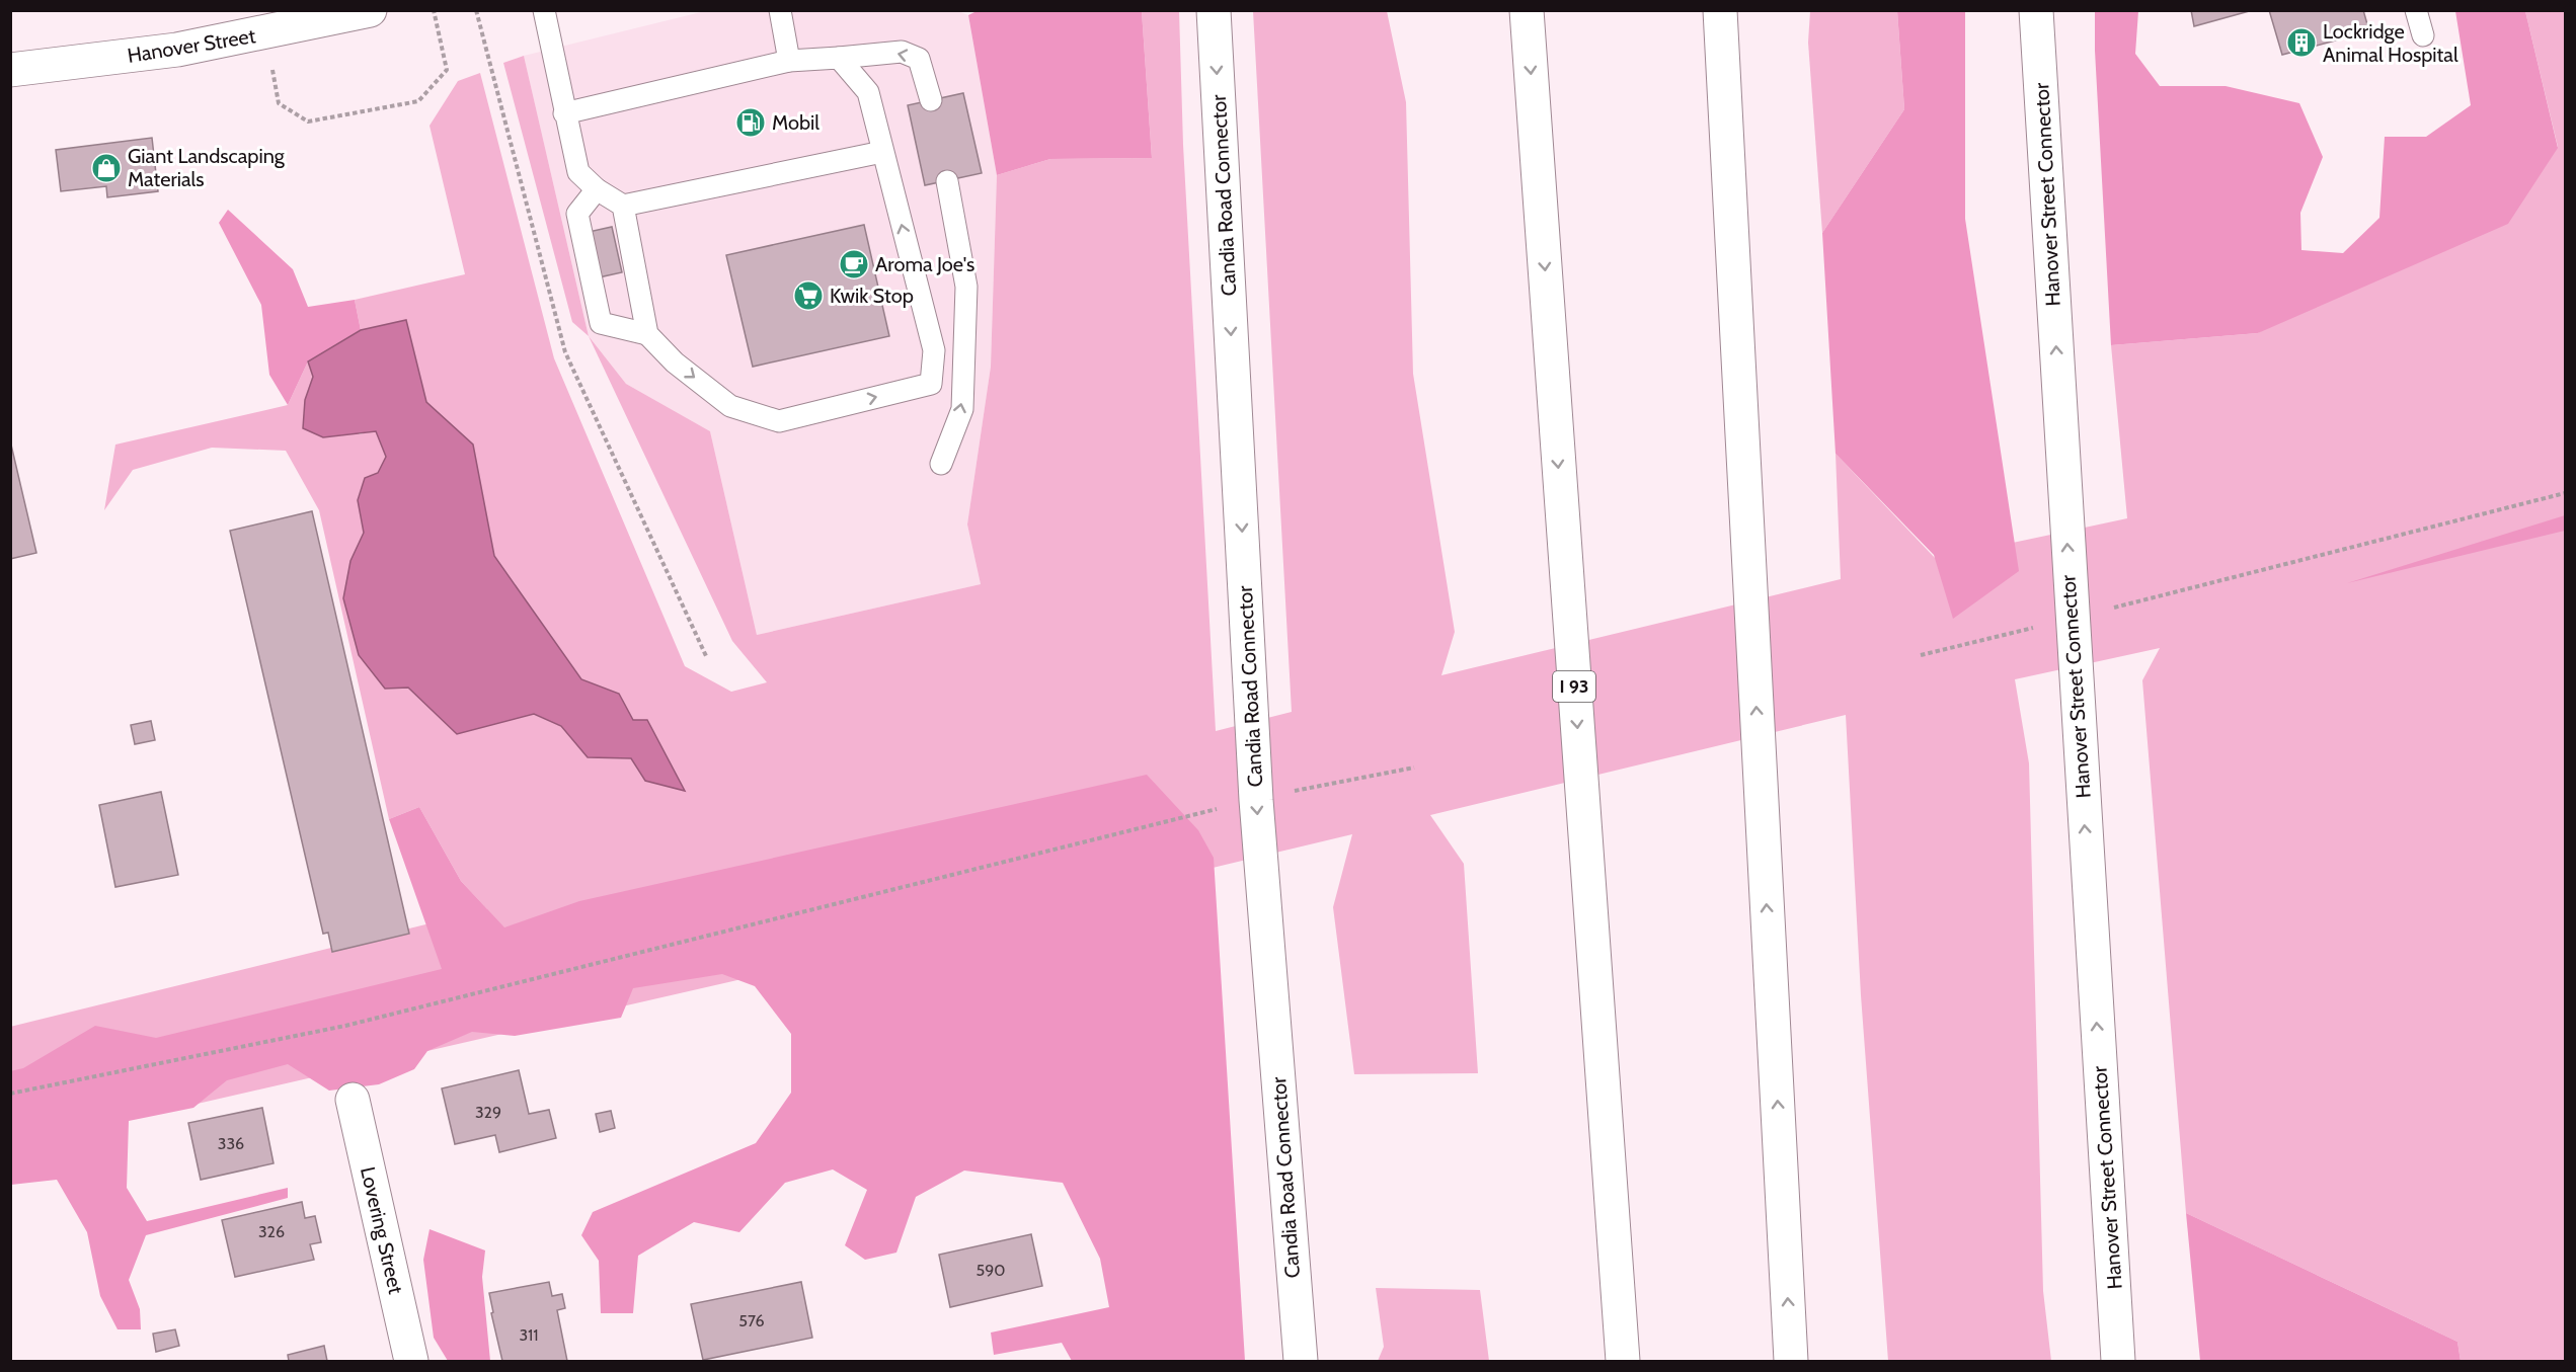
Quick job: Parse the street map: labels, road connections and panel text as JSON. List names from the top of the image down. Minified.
{"streets":{"main road":["Hanover Street","Hanover Street Connector","Candia Road Connector","I 93","Lovering Street"]},"one_way":["Hanover Street Connector","Candia Road Connector"],"places":{"building":["Lockridge Animal Hospital"],"fuel station":["Mobil"],"shop":["Giant Landscaping Materials"],"cafe":["Aroma Joe's"],"supermarket":["Kwik Stop"]},"house_numbers":["329","336","326","590","576","311"]}
